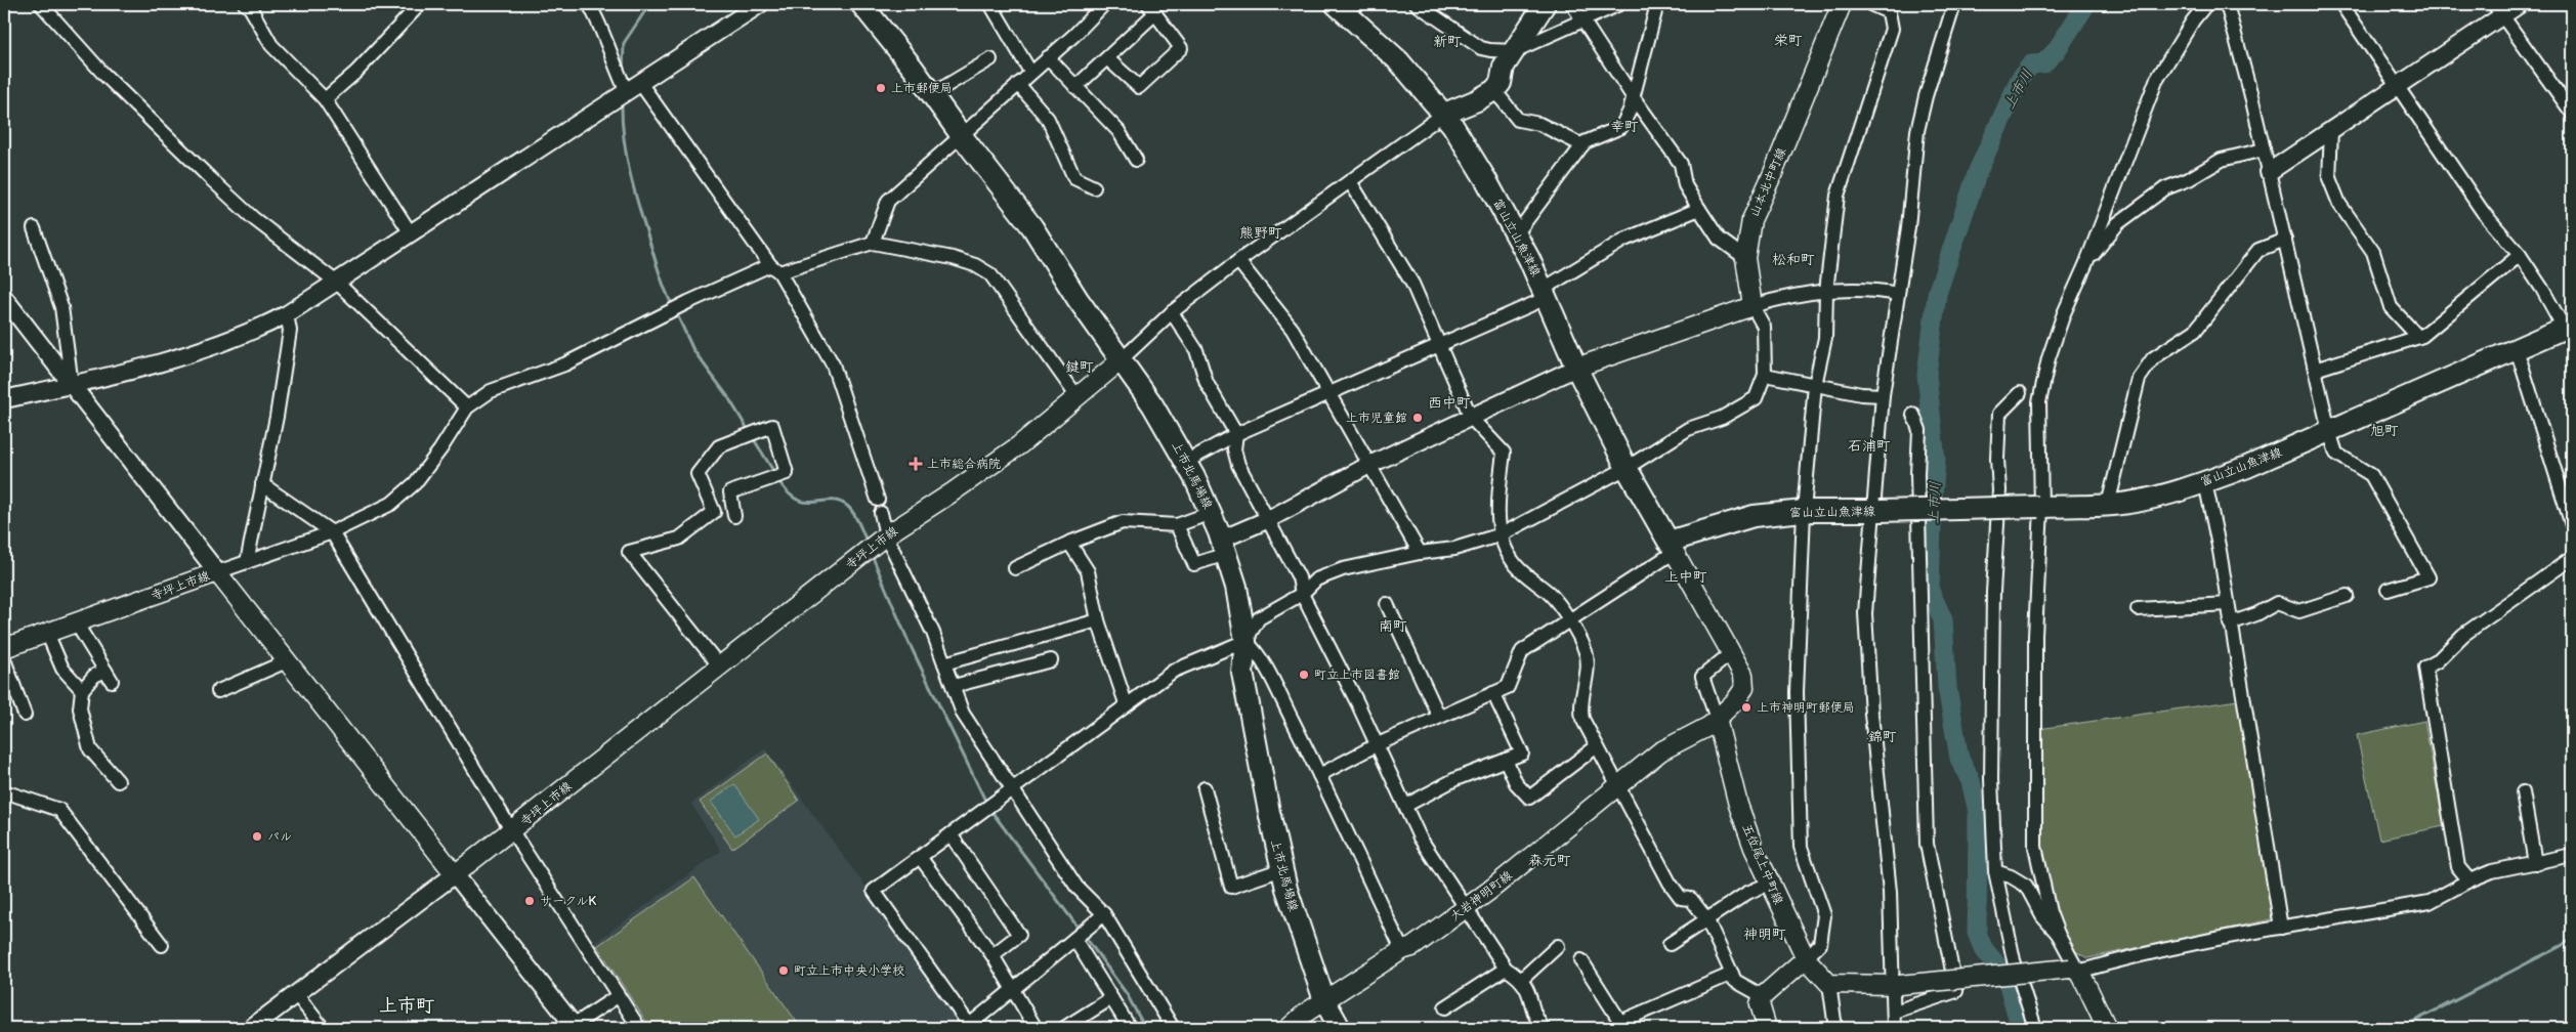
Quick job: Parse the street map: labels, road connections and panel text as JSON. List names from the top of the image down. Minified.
{"streets":{"main road":["山本北中町線","富山立山魚津線","上市北馬場線","寺坪上市線","五位尾上中町線","大岩神明町線"]},"crossings":[["上市北馬場線","寺坪上市線"],["上市北馬場線","大岩神明町線"],["五位尾上中町線","大岩神明町線"]],"districts":["栄町","新町","幸町","熊野町","松和町","鍵町","西中町","旭町","石浦町","上中町","南町","錦町","森元町","神明町","上市町"],"water":["上市川"],"places":{"other":["上市郵便局","上市児童館","町立上市図書館","上市神明町郵便局","パル","サークルK","町立上市中央小学校"],"health":["上市総合病院"]}}
